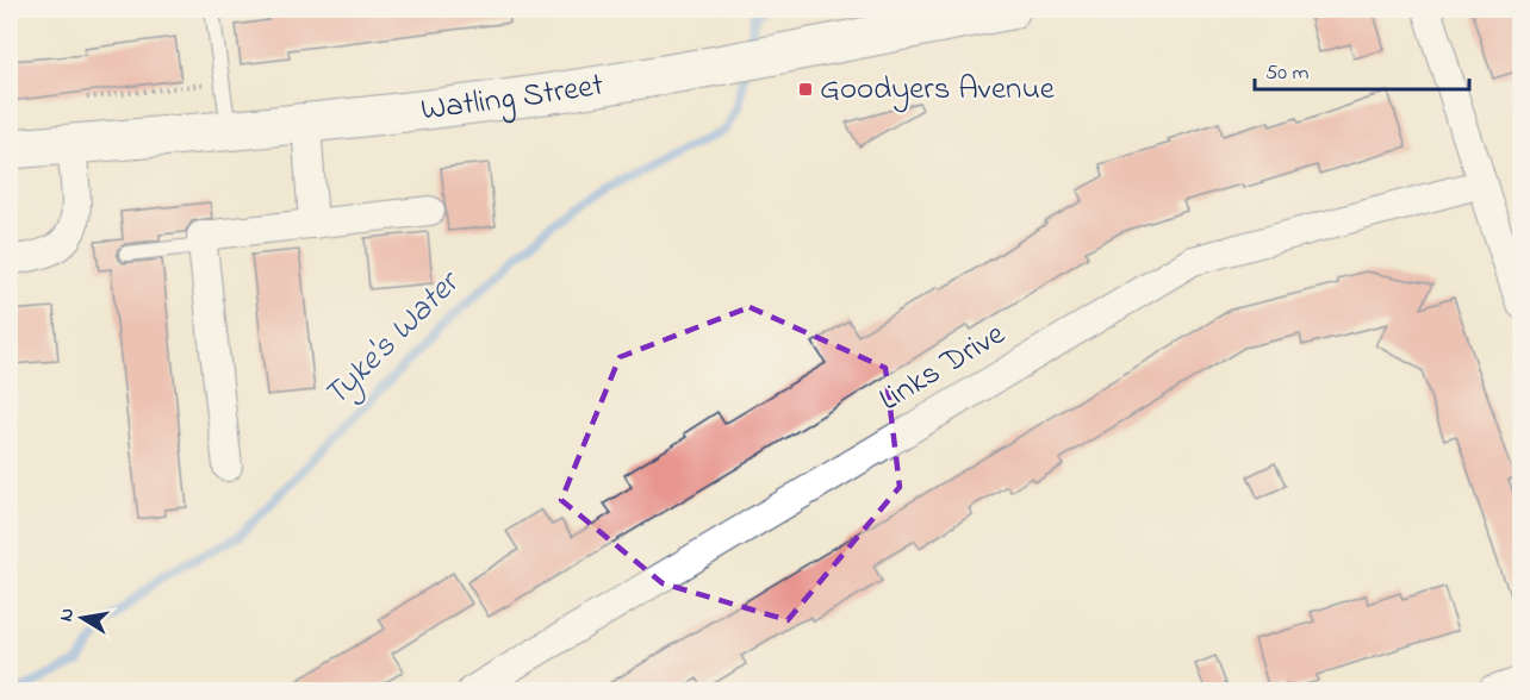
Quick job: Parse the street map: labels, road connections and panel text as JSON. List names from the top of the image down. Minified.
{"streets":{"main road":["Watling Street"],"street":["Links Drive"]},"water":["Tyke's Water"],"places":{"transit":["Goodyers Avenue"]},"scale_bar":"50 m","north":"left"}
